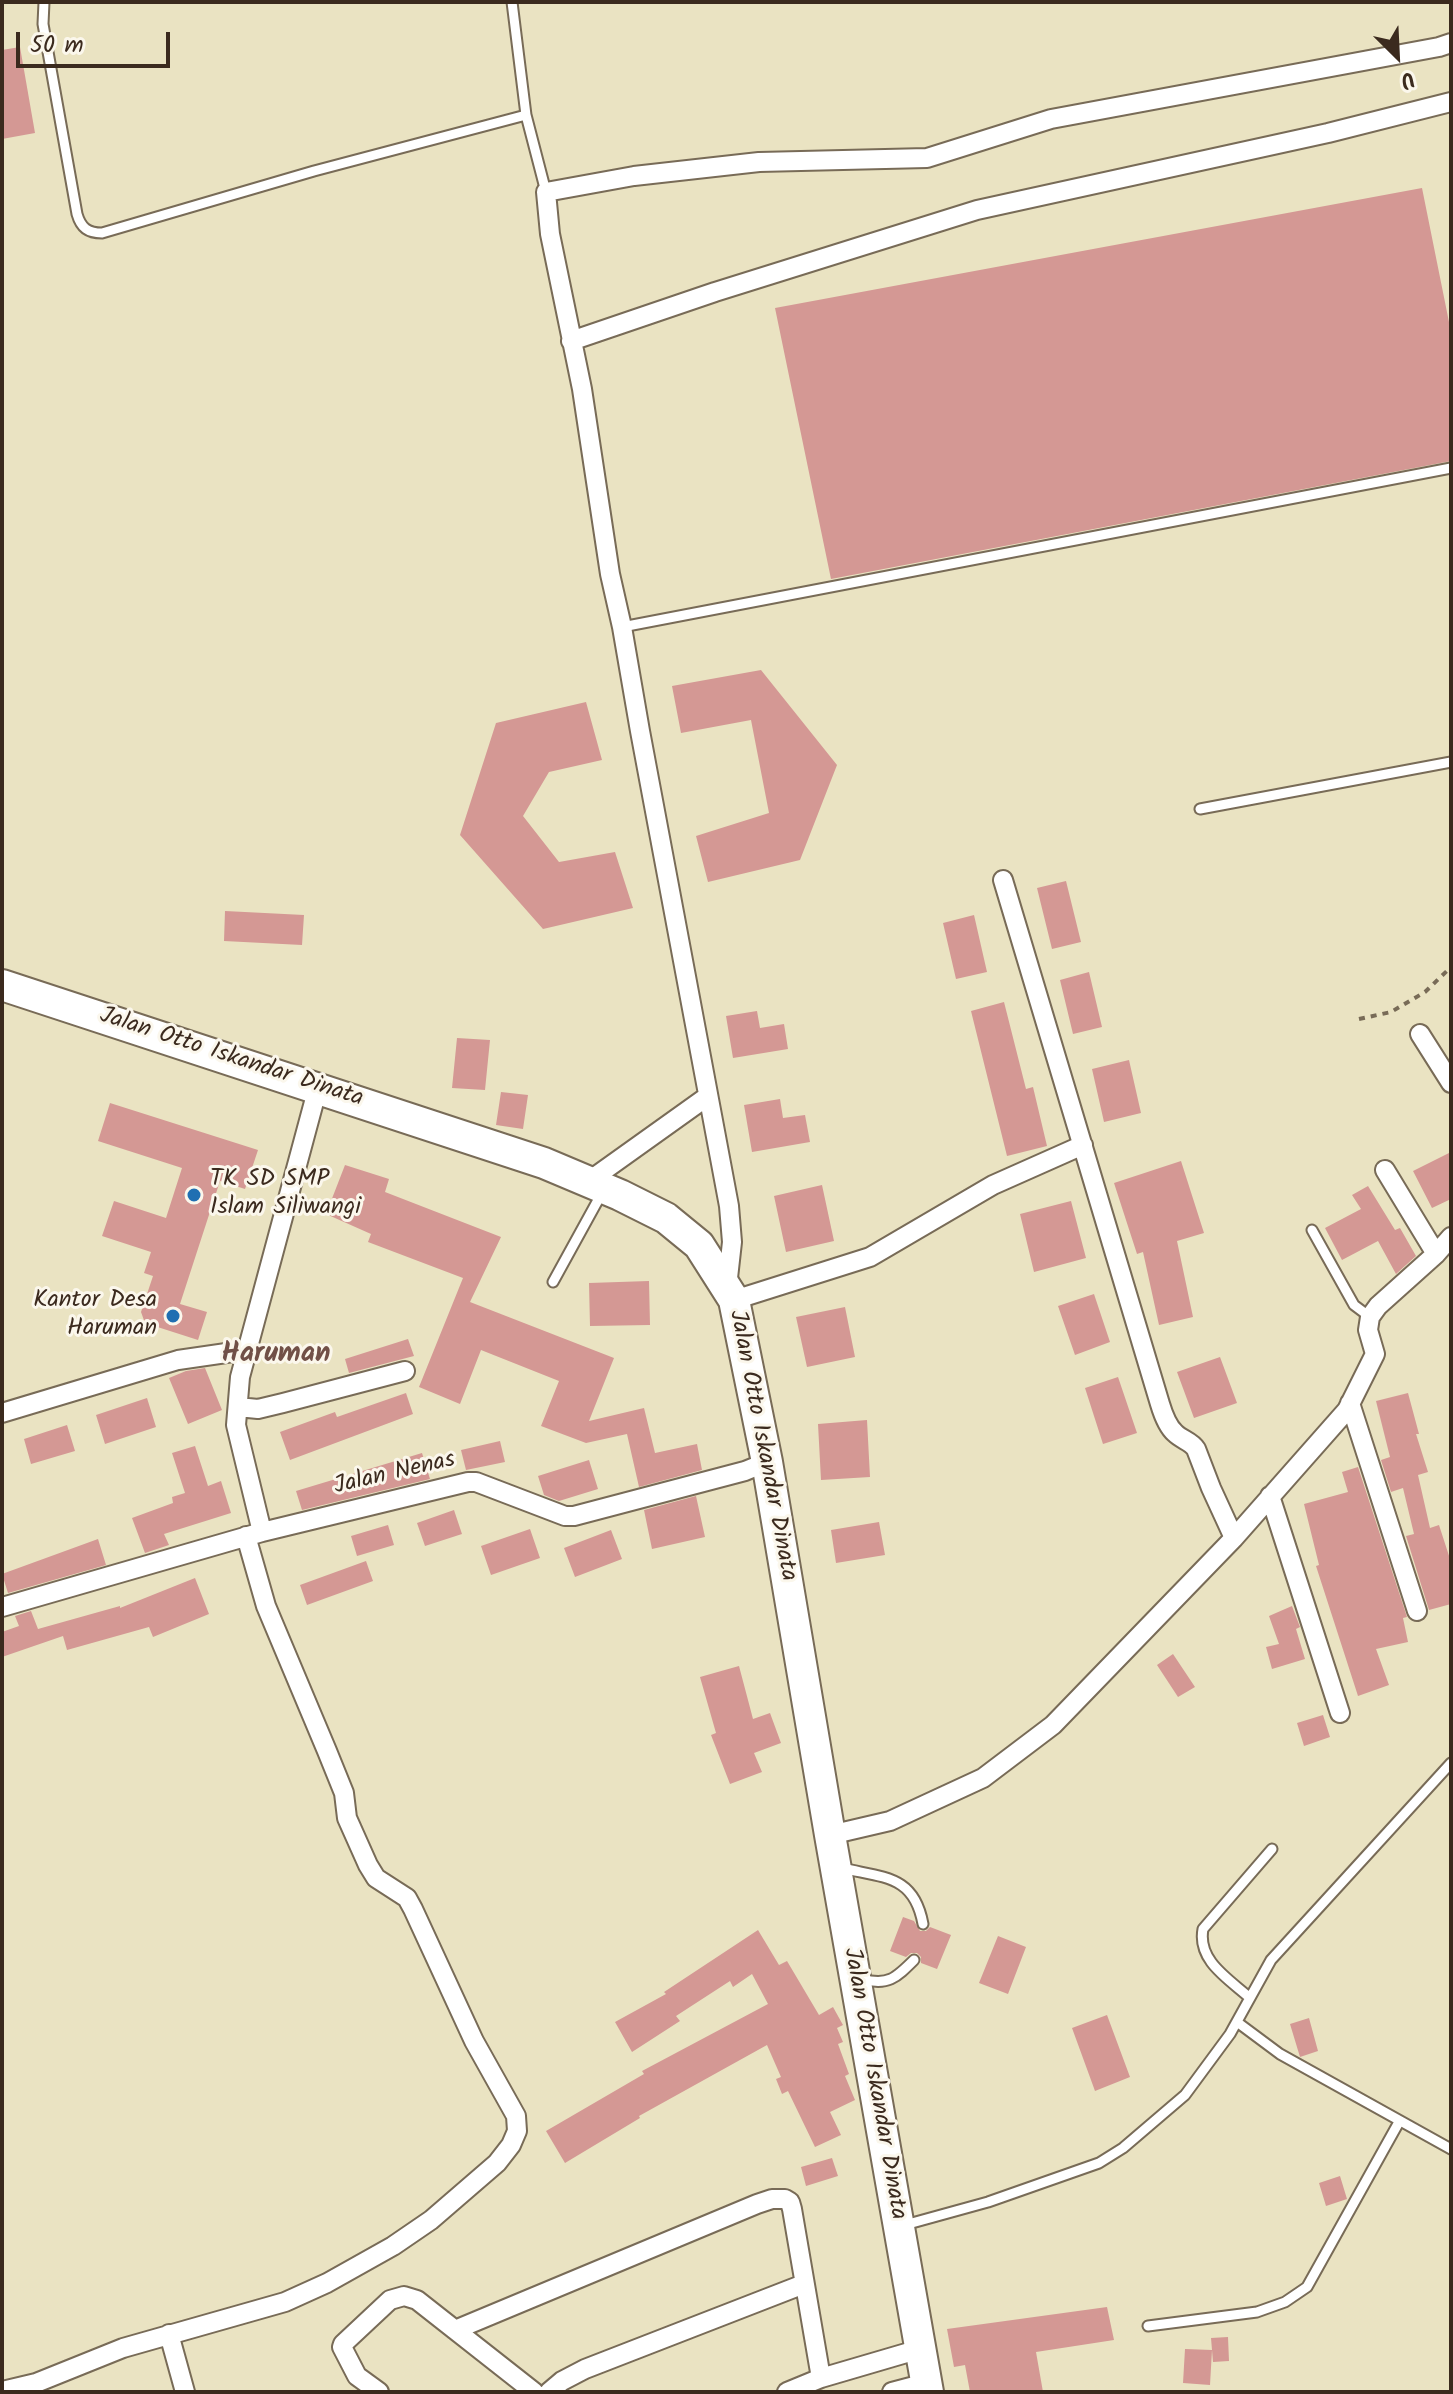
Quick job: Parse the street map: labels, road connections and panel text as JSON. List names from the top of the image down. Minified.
{"streets":{"main road":["Jalan Otto Iskandar Dinata"],"street":["Jalan Nenas"]},"crossings":[["Jalan Otto Iskandar Dinata","Jalan Nenas"]],"districts":["Haruman"],"places":["TK SD SMP Islam Siliwangi","Kantor Desa Haruman"],"scale_bar":"50 m","north":"bottom right"}
